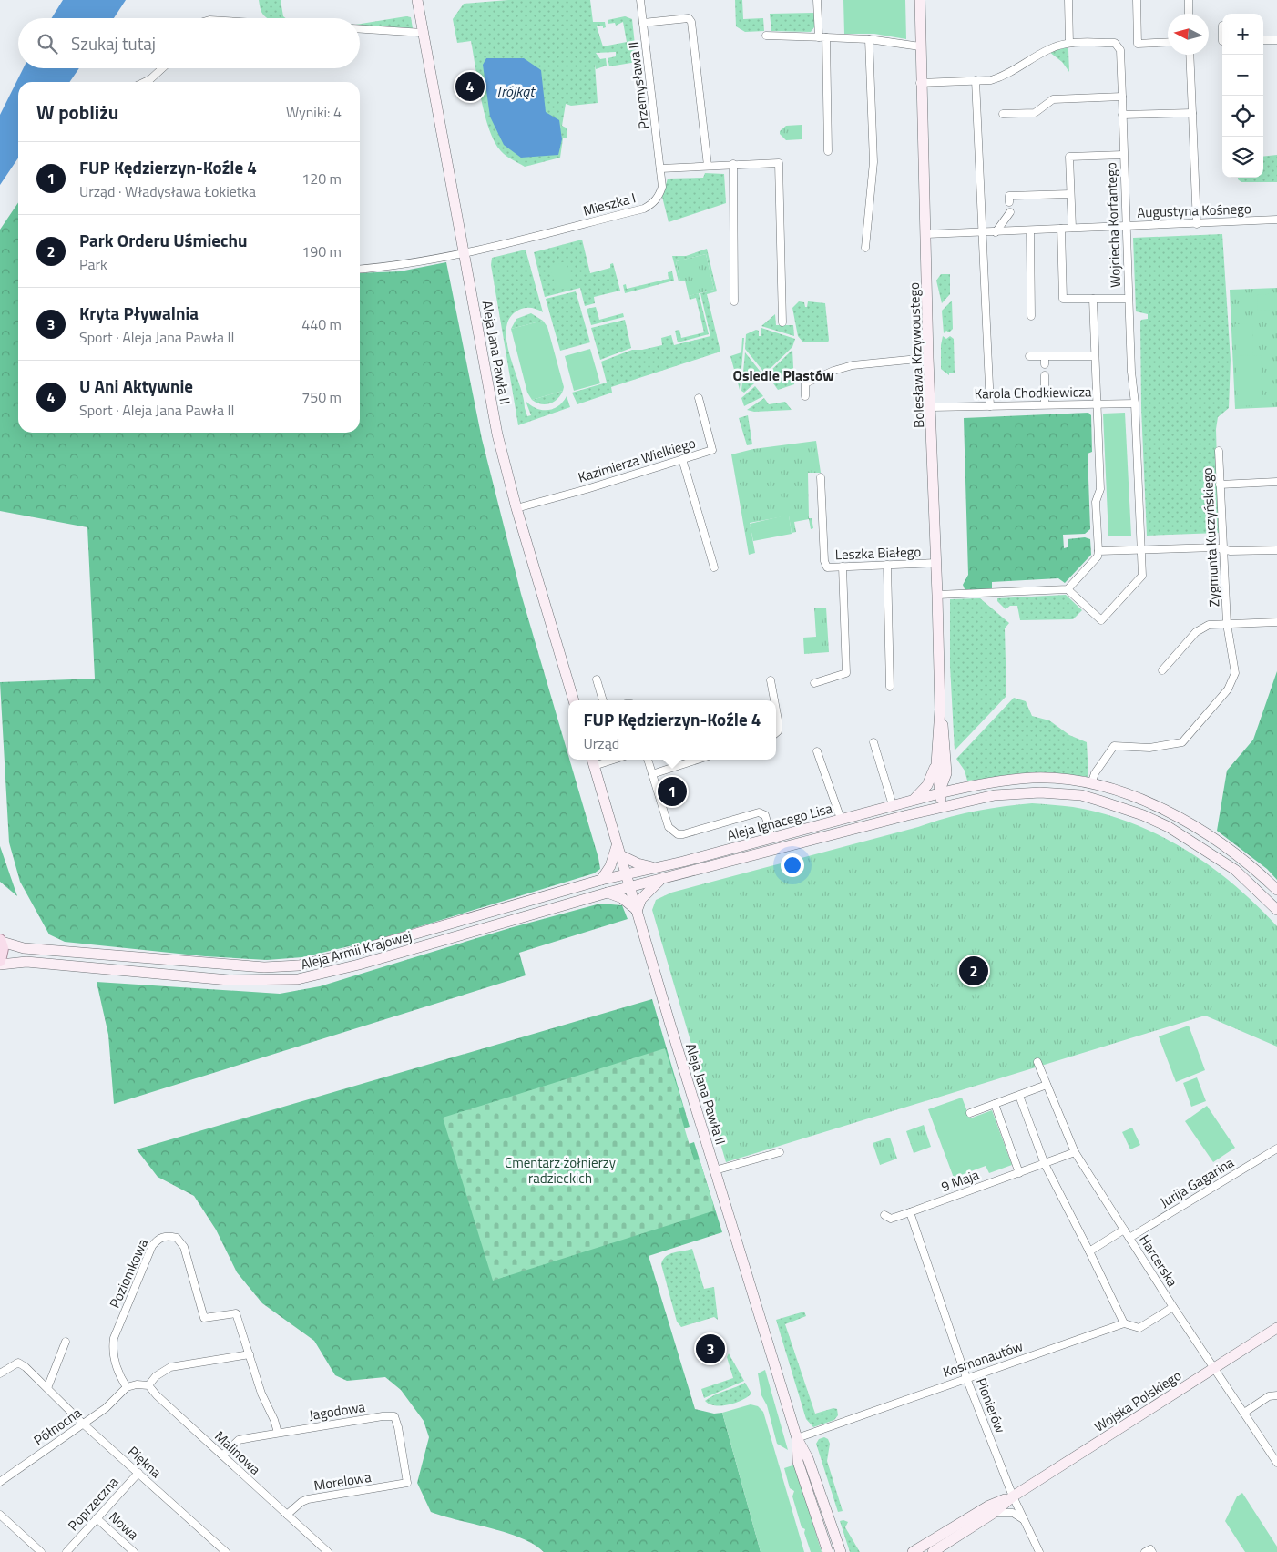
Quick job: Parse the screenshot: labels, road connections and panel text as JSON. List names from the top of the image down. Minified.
{"streets":{"main road":["Aleja Jana Pawła II","Bolesława Krzywoustego","Aleja Ignacego Lisa","Aleja Armii Krajowej","Wojska Polskiego"],"street":["Przemysława II","Mieszka I","Augustyna Kośnego","Wojciecha Korfantego","Karola Chodkiewicza","Kazimierza Wielkiego","Zygmunta Kuczyńskiego","Leszka Białego","9 Maja","Jurija Gagarina","Harcerska","Poziomkowa","Kosmonautów","Pionierów","Jagodowa","Północna","Malinowa","Piękna","Morelowa","Poprzeczna","Nowa"]},"crossings":[["Przemysława II","Mieszka I"],["Mieszka I","Aleja Jana Pawła II"],["Augustyna Kośnego","Wojciecha Korfantego"],["Augustyna Kośnego","Bolesława Krzywoustego"],["Wojciecha Korfantego","Bolesława Krzywoustego"],["Aleja Jana Pawła II","Kazimierza Wielkiego"],["Aleja Jana Pawła II","Aleja Ignacego Lisa"],["Aleja Jana Pawła II","Aleja Armii Krajowej"],["Aleja Jana Pawła II","Kosmonautów"],["Bolesława Krzywoustego","Karola Chodkiewicza"],["Bolesława Krzywoustego","Leszka Białego"],["Bolesława Krzywoustego","Aleja Ignacego Lisa"],["Aleja Ignacego Lisa","Aleja Armii Krajowej"],["9 Maja","Harcerska"],["9 Maja","Pionierów"],["Jurija Gagarina","Harcerska"],["Harcerska","Kosmonautów"],["Harcerska","Wojska Polskiego"],["Poziomkowa","Jagodowa"],["Poziomkowa","Północna"],["Kosmonautów","Pionierów"],["Wojska Polskiego","Pionierów"],["Jagodowa","Malinowa"],["Jagodowa","Morelowa"],["Północna","Piękna"],["Malinowa","Morelowa"],["Piękna","Poprzeczna"],["Poprzeczna","Nowa"]],"districts":["Osiedle Piastów"],"water":["Trójkąt"],"parks":["Cmentarz żołnierzy radzieckich"],"north":"left","page":{"map_buttons":["+","−"],"search":"Szukaj tutaj","pins":["4","1","2","3"],"heading":["W pobliżu","Wyniki: 4"],"list":[{"mark":"1","name":"FUP Kędzierzyn-Koźle 4","note":"Urząd · Władysława Łokietka","value":"120 m"},{"mark":"2","name":"Park Orderu Uśmiechu","note":"Park","value":"190 m"},{"mark":"3","name":"Kryta Pływalnia","note":"Sport · Aleja Jana Pawła II","value":"440 m"},{"mark":"4","name":"U Ani Aktywnie","note":"Sport · Aleja Jana Pawła II","value":"750 m"}],"popup":["FUP Kędzierzyn-Koźle 4","Urząd"]}}
